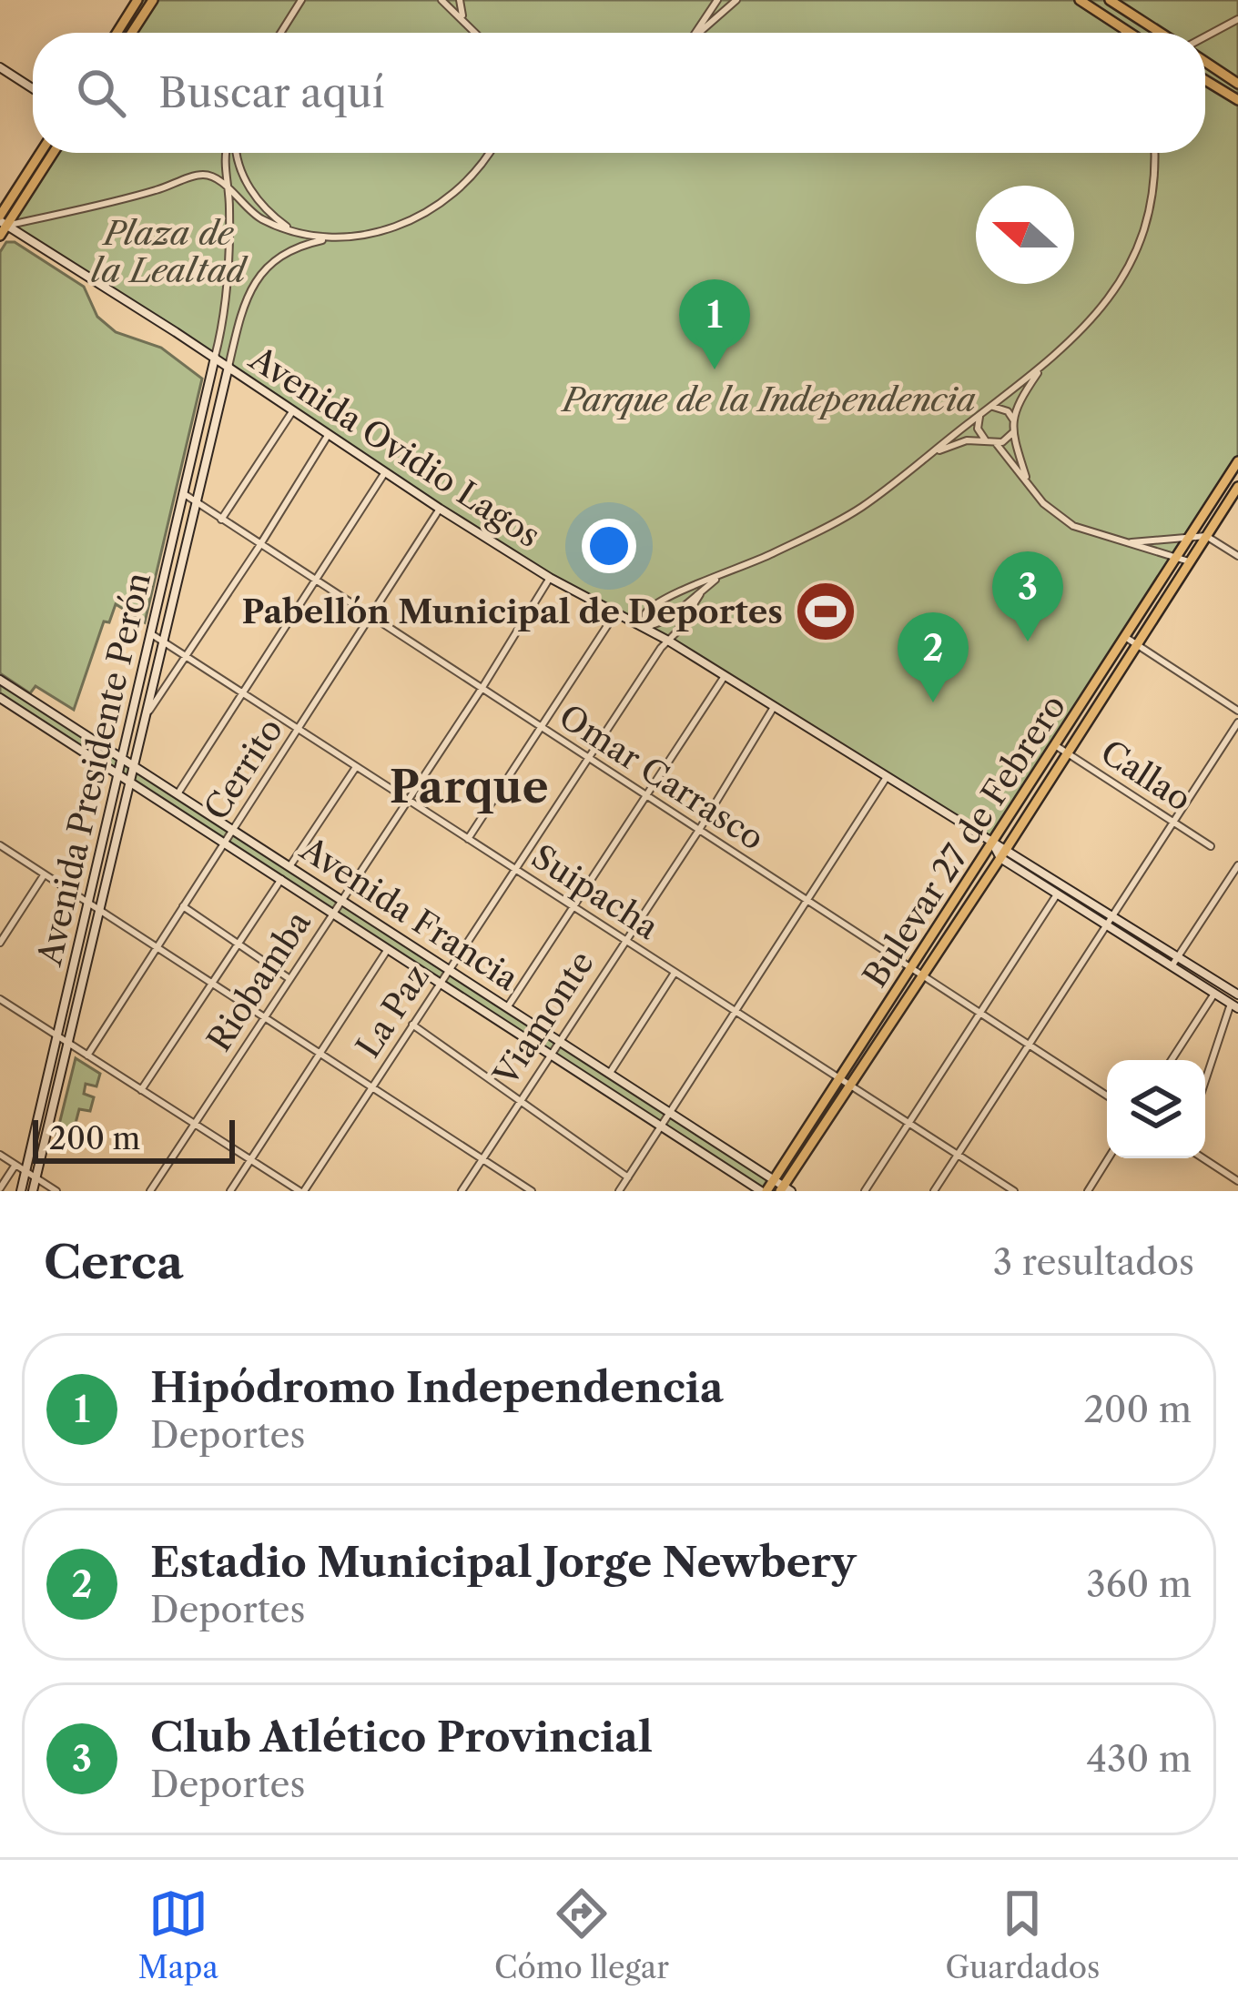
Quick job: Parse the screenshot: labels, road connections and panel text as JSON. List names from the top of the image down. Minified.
{"streets":{"main road":["Avenida Ovidio Lagos","Avenida Presidente Perón","Bulevar 27 de Febrero","Avenida Francia"],"street":["Cerrito","Callao","Omar Carrasco","Suipacha","Riobamba","La Paz","Viamonte"]},"crossings":[["Avenida Ovidio Lagos","Avenida Presidente Perón"],["Avenida Ovidio Lagos","Cerrito"],["Avenida Ovidio Lagos","Bulevar 27 de Febrero"],["Avenida Ovidio Lagos","Riobamba"],["Avenida Ovidio Lagos","La Paz"],["Avenida Ovidio Lagos","Viamonte"],["Avenida Presidente Perón","Omar Carrasco"],["Avenida Presidente Perón","Suipacha"],["Avenida Presidente Perón","Avenida Francia"],["Cerrito","Omar Carrasco"],["Cerrito","Suipacha"],["Cerrito","Avenida Francia"],["Callao","Bulevar 27 de Febrero"],["Omar Carrasco","Bulevar 27 de Febrero"],["Omar Carrasco","Riobamba"],["Omar Carrasco","La Paz"],["Omar Carrasco","Viamonte"],["Bulevar 27 de Febrero","Suipacha"],["Bulevar 27 de Febrero","Avenida Francia"],["Suipacha","Riobamba"],["Suipacha","La Paz"],["Suipacha","Viamonte"],["Avenida Francia","Riobamba"],["Avenida Francia","La Paz"],["Avenida Francia","Viamonte"]],"districts":["Parque"],"parks":["Plaza de la Lealtad","Parque de la Independencia"],"places":{"sports":["Pabellón Municipal de Deportes"]},"scale_bar":"200 m","north":"left","page":{"search":"Buscar aquí","pins":["1","3","2"],"scale":"200 m","heading":["Cerca","3 resultados"],"list":[{"mark":"1","name":"Hipódromo Independencia","note":"Deportes","value":"200 m"},{"mark":"2","name":"Estadio Municipal Jorge Newbery","note":"Deportes","value":"360 m"},{"mark":"3","name":"Club Atlético Provincial","note":"Deportes","value":"430 m"}],"nav":["Mapa","Cómo llegar","Guardados"]}}
